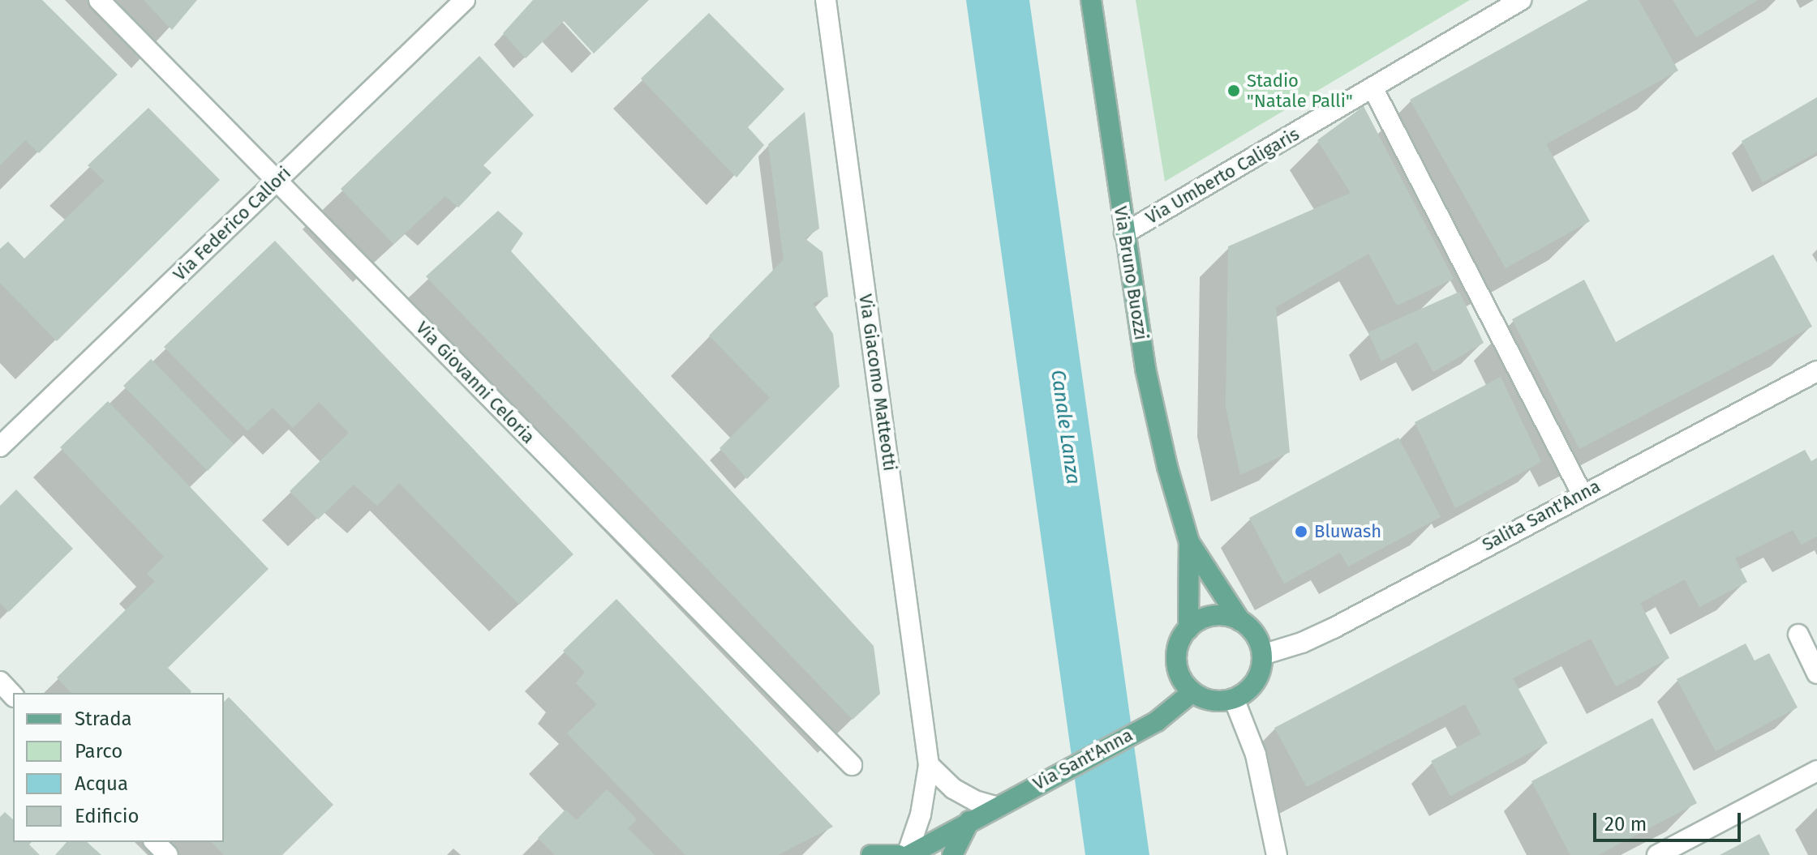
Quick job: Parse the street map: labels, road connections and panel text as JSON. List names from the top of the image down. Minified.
{"streets":{"main road":["Via Bruno Buozzi","Via Sant'Anna"],"street":["Via Umberto Caligaris","Via Federico Callori","Via Giovanni Celoria","Via Giacomo Matteotti","Salita Sant'Anna"]},"crossings":[["Via Umberto Caligaris","Via Bruno Buozzi"],["Via Federico Callori","Via Giovanni Celoria"],["Via Bruno Buozzi","Salita Sant'Anna"],["Via Bruno Buozzi","Via Sant'Anna"],["Via Giacomo Matteotti","Via Sant'Anna"],["Salita Sant'Anna","Via Sant'Anna"]],"water":["Canale Lanza"],"places":["Stadio \"Natale Palli\"","Bluwash"],"legend":["Strada","Parco","Acqua","Edificio"],"scale_bar":"20 m"}
